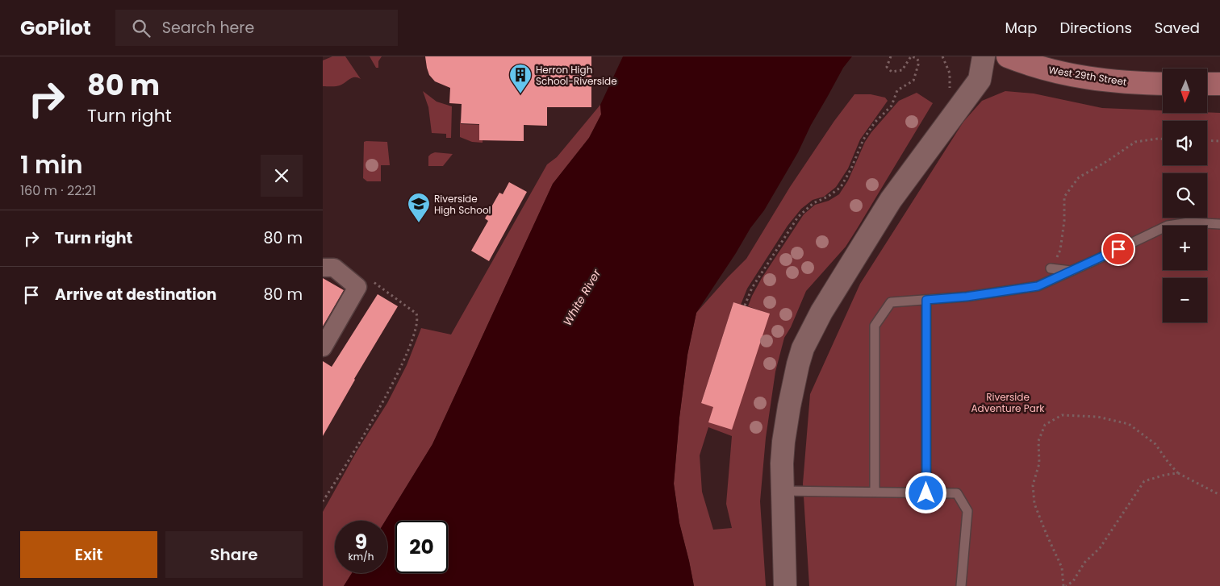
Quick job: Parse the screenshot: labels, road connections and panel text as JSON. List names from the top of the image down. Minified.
{"streets":{"main road":["West 29th Street"]},"water":["White River"],"parks":["Riverside Adventure Park"],"places":{"building":["Herron High School-Riverside"],"school or university":["Riverside High School"]},"north":"bottom","page":{"header":"GoPilot","search":"Search here","nav":["Map","Directions","Saved"],"turn":["80 m","Turn right"],"map_buttons":["+","−"],"heading":["1 min","160 m · 22:21"],"list":[{"name":"Turn right","value":"80 m"},{"name":"Arrive at destination","value":"80 m"}],"speed":"9 km/h","limit":"20","buttons":["Exit","Share"]}}
